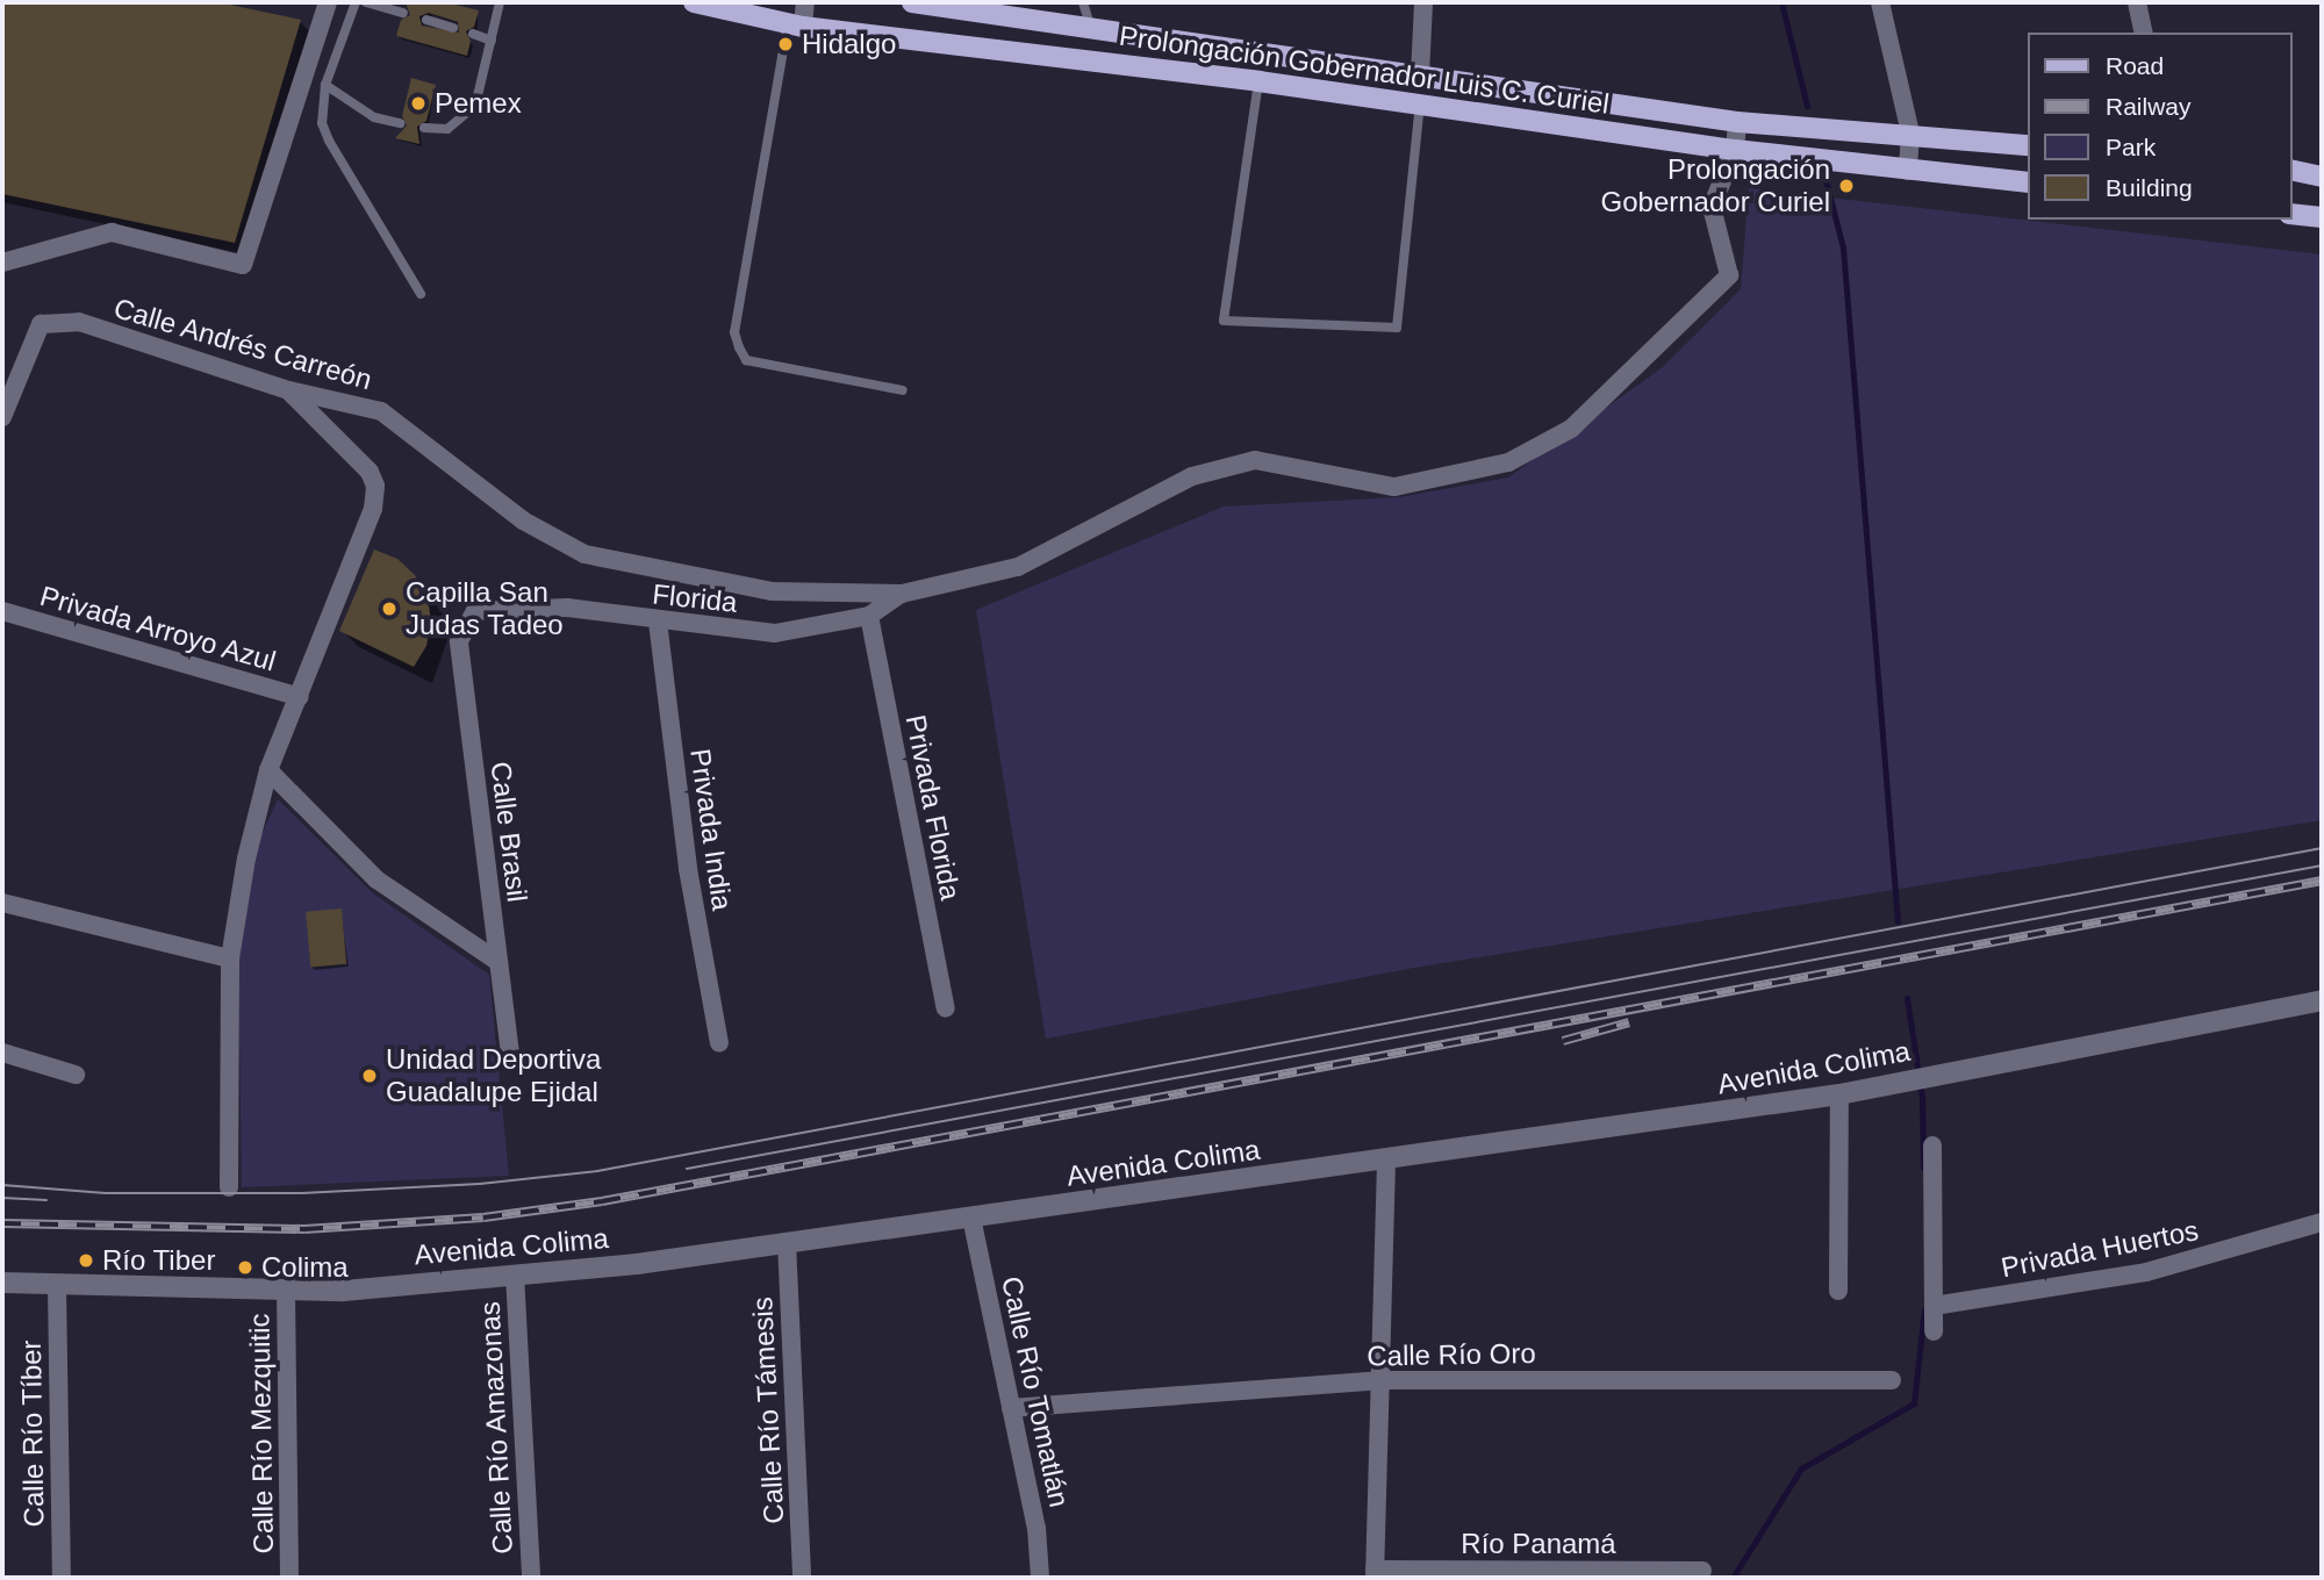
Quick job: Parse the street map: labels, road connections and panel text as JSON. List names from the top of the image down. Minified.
{"streets":{"main road":["Prolongación Gobernador Luis C. Curiel"],"street":["Calle Andrés Carreón","Florida","Privada Arroyo Azul","Privada Florida","Privada India","Calle Brasil","Avenida Colima","Privada Huertos","Calle Río Oro","Calle Río Tomatlán","Calle Río Támesis","Calle Río Amazonas","Calle Río Tíber","Calle Río Mezquitic","Río Panamá"]},"crossings":[["Prolongación Gobernador Luis C. Curiel","Calle Andrés Carreón"],["Calle Andrés Carreón","Florida"],["Florida","Privada Florida"],["Florida","Privada India"],["Florida","Calle Brasil"],["Avenida Colima","Calle Río Tomatlán"],["Avenida Colima","Calle Río Támesis"],["Avenida Colima","Calle Río Amazonas"],["Avenida Colima","Calle Río Tíber"],["Avenida Colima","Calle Río Mezquitic"],["Calle Río Oro","Calle Río Tomatlán"]],"places":["Hidalgo","Pemex","Prolongación Gobernador Curiel","Capilla San Judas Tadeo","Unidad Deportiva Guadalupe Ejidal","Río Tiber","Colima"],"legend":["Road","Railway","Park","Building"]}
